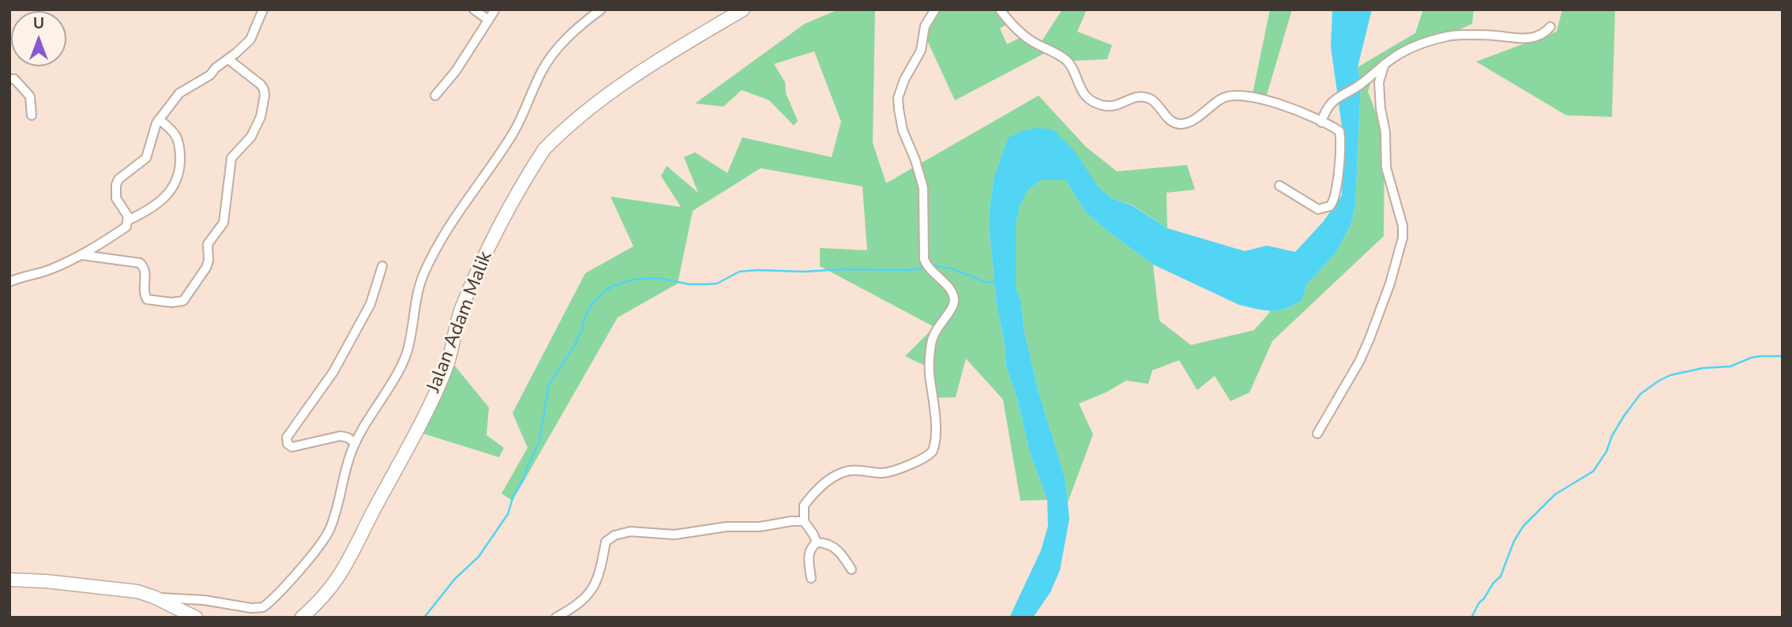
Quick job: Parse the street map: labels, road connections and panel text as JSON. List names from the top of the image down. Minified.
{"streets":{"highway":["Jalan Adam Malik"]},"north":"top"}
